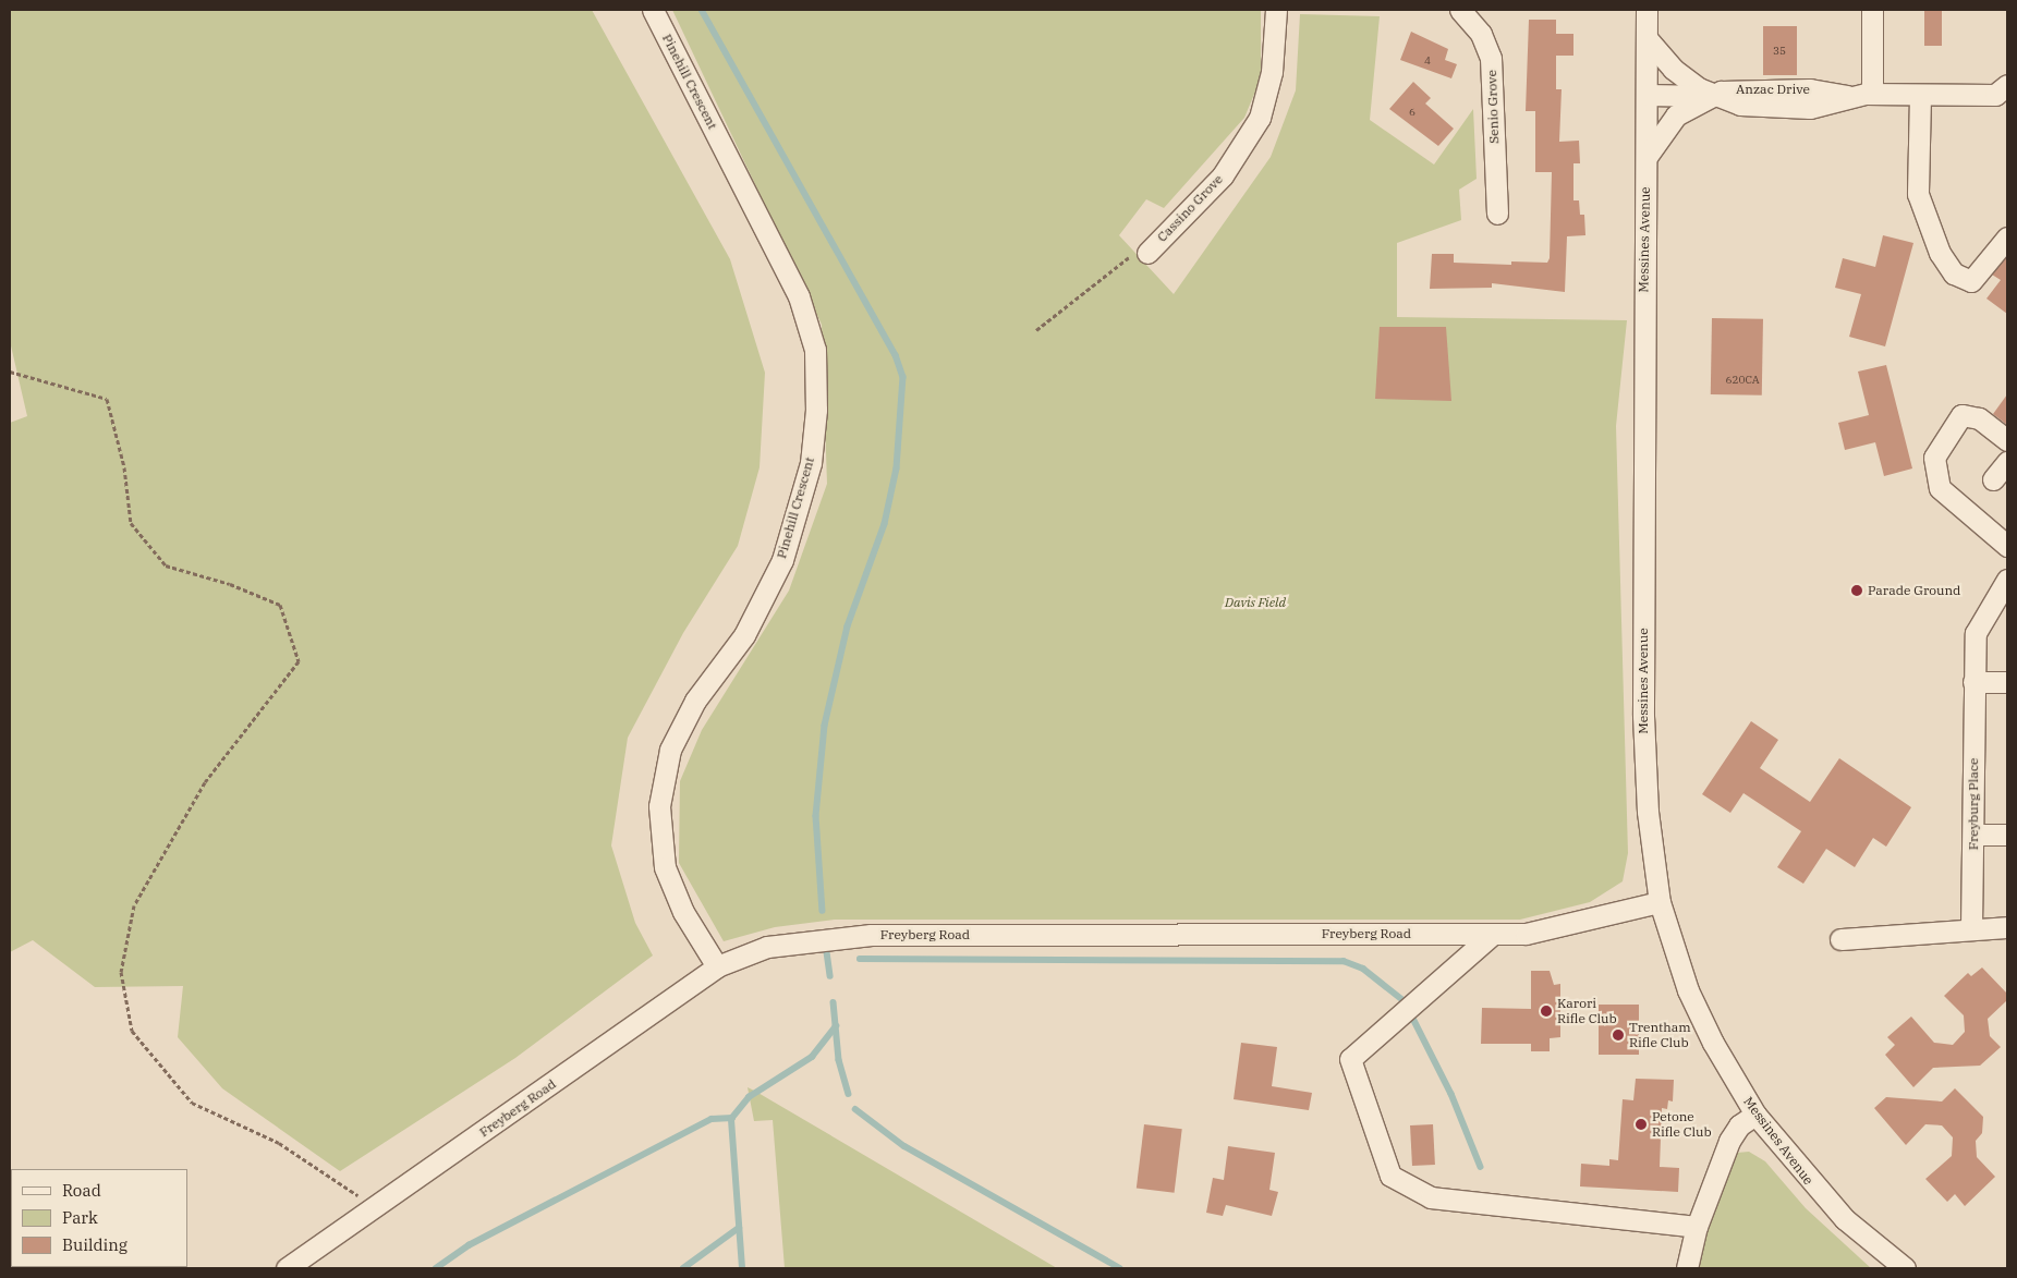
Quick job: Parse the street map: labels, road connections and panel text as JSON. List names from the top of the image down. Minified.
{"streets":{"street":["Pinehill Crescent","Anzac Drive","Senio Grove","Cassino Grove","Messines Avenue","Freyburg Place","Freyberg Road"]},"crossings":[["Pinehill Crescent","Freyberg Road"],["Messines Avenue","Freyberg Road"]],"parks":["Davis Field"],"places":["Parade Ground","Karori Rifle Club","Trentham Rifle Club","Petone Rifle Club"],"house_numbers":["35","4","6","620CA"],"legend":["Road","Park","Building"]}
